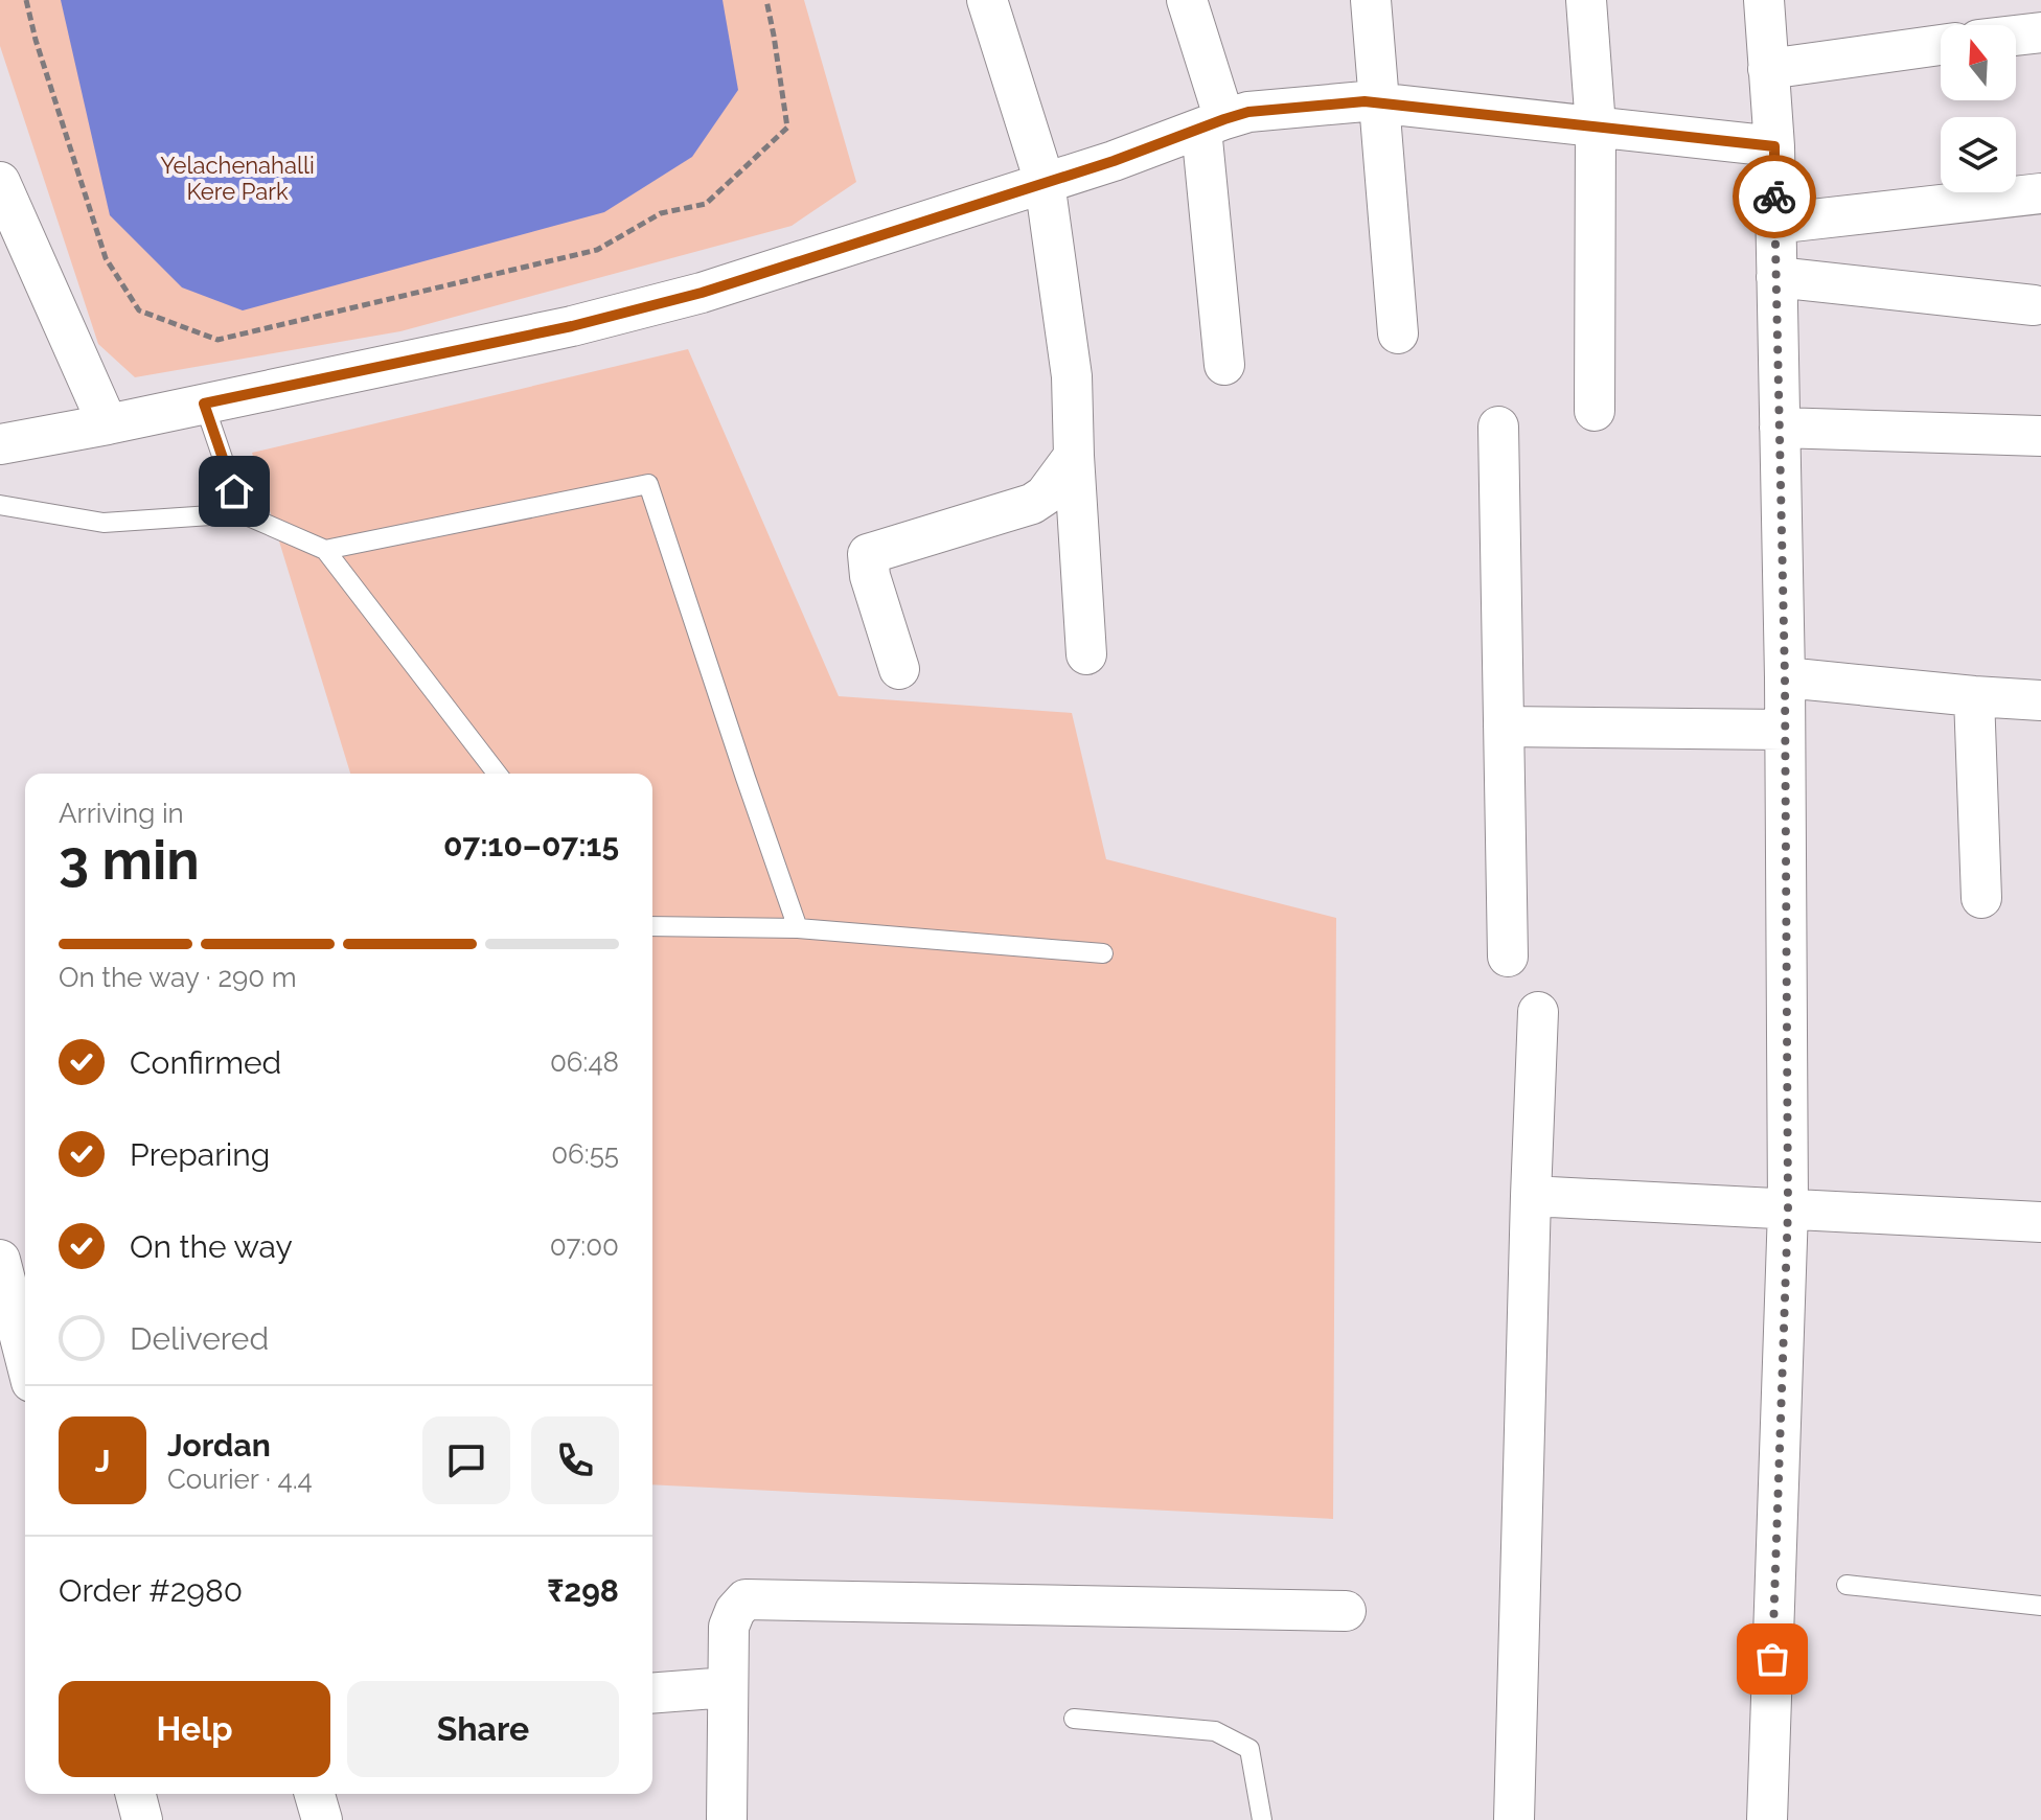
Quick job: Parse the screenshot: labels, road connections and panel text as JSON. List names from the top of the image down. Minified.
{"parks":["Yelachenahalli Kere Park"],"north":"top","page":{"heading":["3 min","Arriving in","07:10–07:15"],"panel":["Jordan","Courier · 4.4","Order #2980","₹298"],"bar":"On the way · 290 m","list":[["Confirmed","06:48"],["Preparing","06:55"],["On the way","07:00"],"Delivered"],"round":"J","buttons":["Help","Share"]}}
